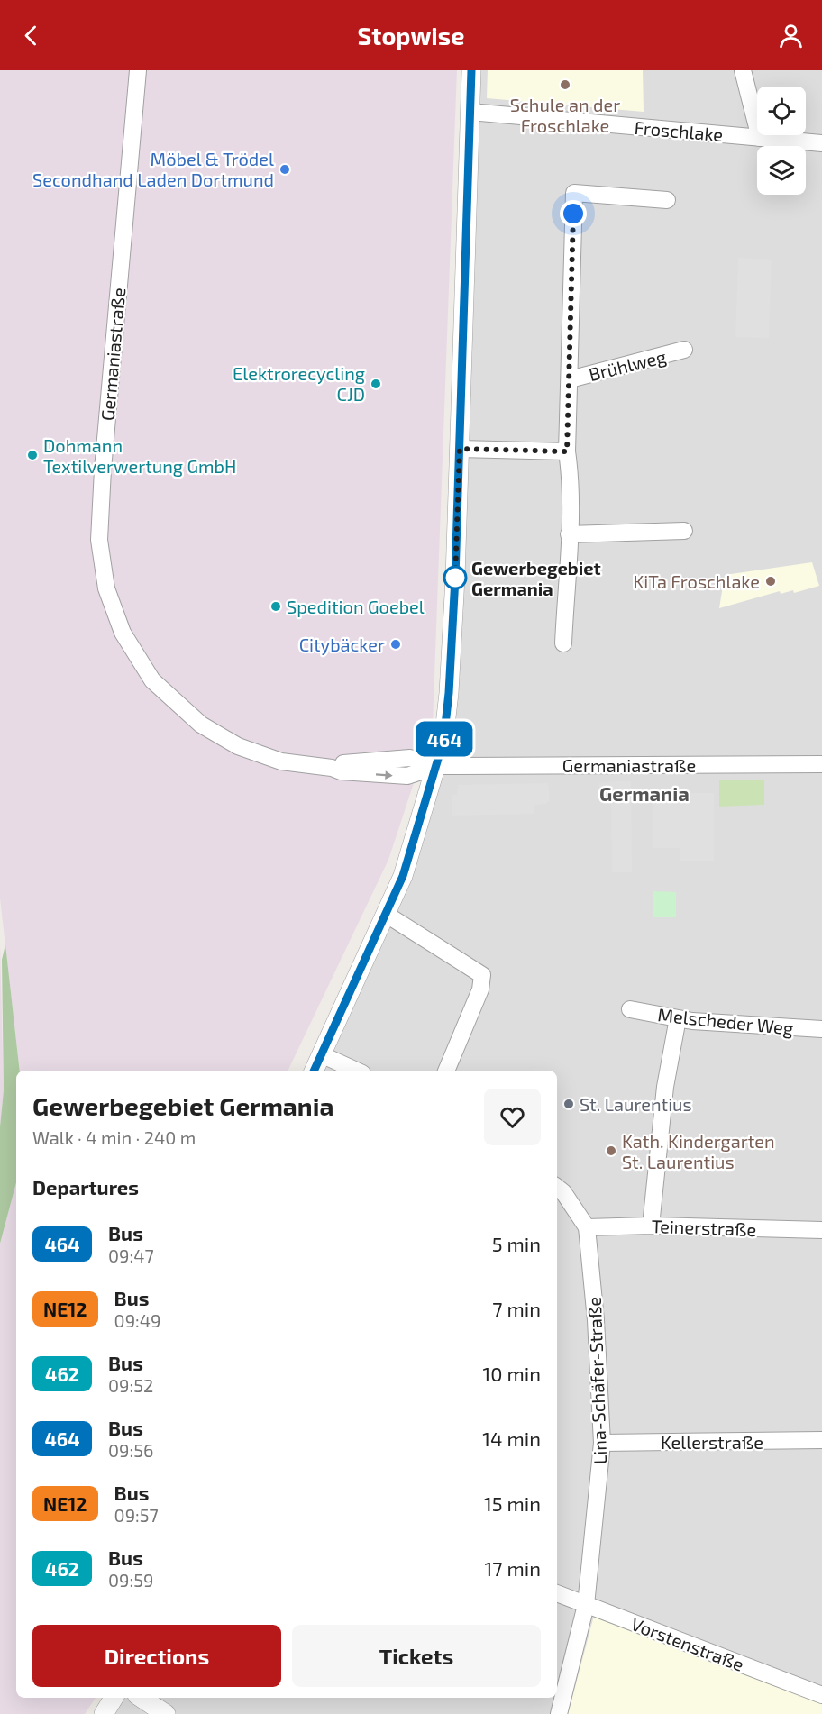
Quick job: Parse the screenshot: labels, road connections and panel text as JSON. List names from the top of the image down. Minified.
{"streets":{"street":["Froschlake","Germaniastraße","Brühlweg","Melscheder Weg","Teinerstraße","Lina-Schäfer-Straße","Kellerstraße","Vorstenstraße"]},"crossings":[["Teinerstraße","Lina-Schäfer-Straße"],["Lina-Schäfer-Straße","Kellerstraße"],["Lina-Schäfer-Straße","Vorstenstraße"]],"districts":["Germania"],"places":["Schule an der Froschlake","Möbel & Trödel Secondhand Laden Dortmund","Elektrorecycling CJD","Dohmann Textilverwertung GmbH","Gewerbegebiet Germania","KiTa Froschlake","Spedition Goebel","Citybäcker","St. Laurentius","Kath. Kindergarten St. Laurentius"],"lines":["bus line 464"],"page":{"header":"Stopwise","on_map":"464","heading":[["Gewerbegebiet Germania","Walk · 4 min · 240 m"],"Departures"],"list":[{"mark":"464","name":"Bus","note":"09:47","value":"5 min"},{"mark":"NE12","name":"Bus","note":"09:49","value":"7 min"},{"mark":"462","name":"Bus","note":"09:52","value":"10 min"},{"mark":"464","name":"Bus","note":"09:56","value":"14 min"},{"mark":"NE12","name":"Bus","note":"09:57","value":"15 min"},{"mark":"462","name":"Bus","note":"09:59","value":"17 min"}],"buttons":["Directions","Tickets"]}}
